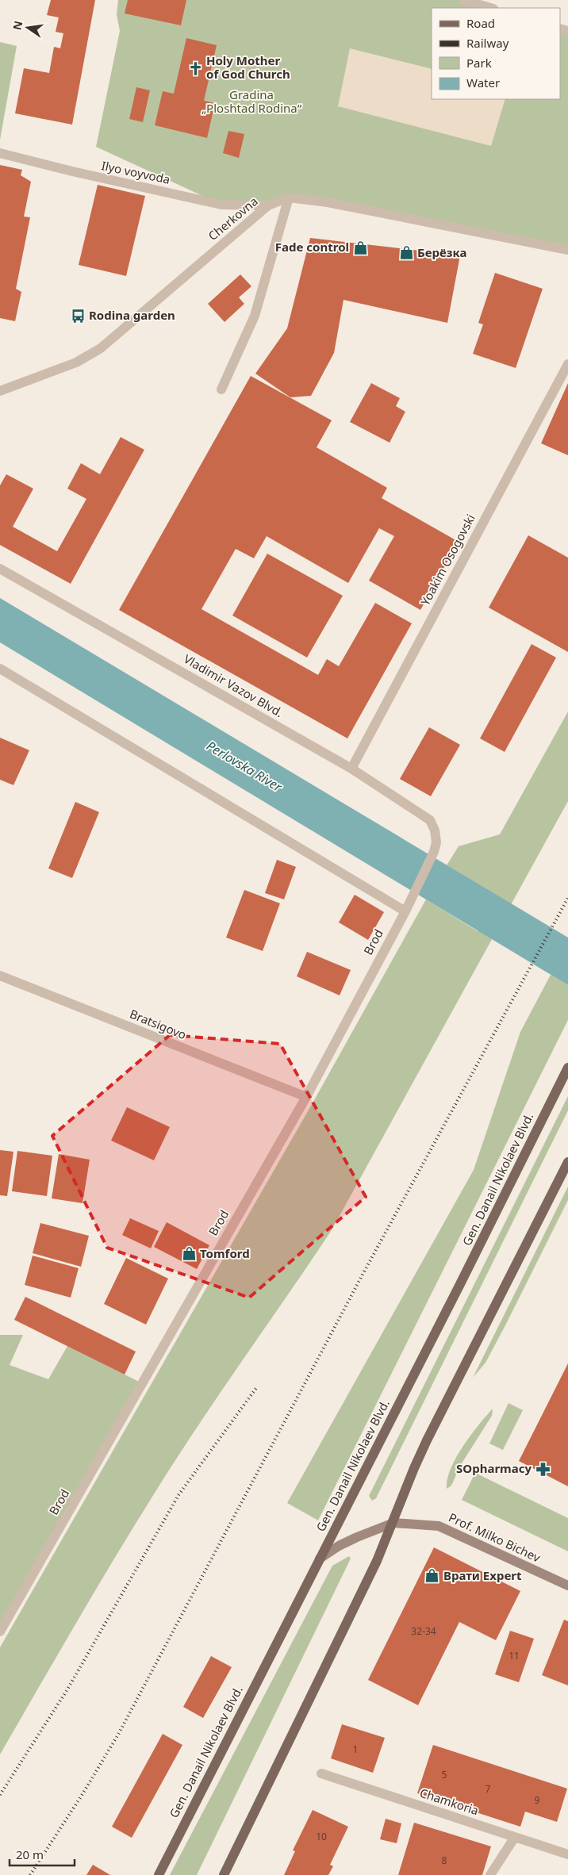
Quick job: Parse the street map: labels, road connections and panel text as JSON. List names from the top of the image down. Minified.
{"streets":{"main road":["Gen. Danail Nikolaev Blvd.","Prof. Milko Bichev"],"street":["Ilyo voyvoda","Cherkovna","Yoakim Osogovski","Vladimir Vazov Blvd.","Brod","Bratsigovo","Chamkoria"]},"crossings":[["Ilyo voyvoda","Cherkovna"],["Yoakim Osogovski","Vladimir Vazov Blvd."],["Vladimir Vazov Blvd.","Brod"],["Brod","Bratsigovo"],["Gen. Danail Nikolaev Blvd.","Prof. Milko Bichev"]],"water":["Perlovska River"],"parks":["Gradina „Ploshtad Rodina“"],"places":{"church":["Holy Mother of God Church"],"shop":["Fade control","Берёзка","Tomford","Врати Expert"],"bus stop":["Rodina garden"],"pharmacy":["SOpharmacy"]},"house_numbers":["32-34","11","1","5","7","9","10","8"],"legend":["Road","Railway","Park","Water"],"scale_bar":"20 m","north":"left"}
